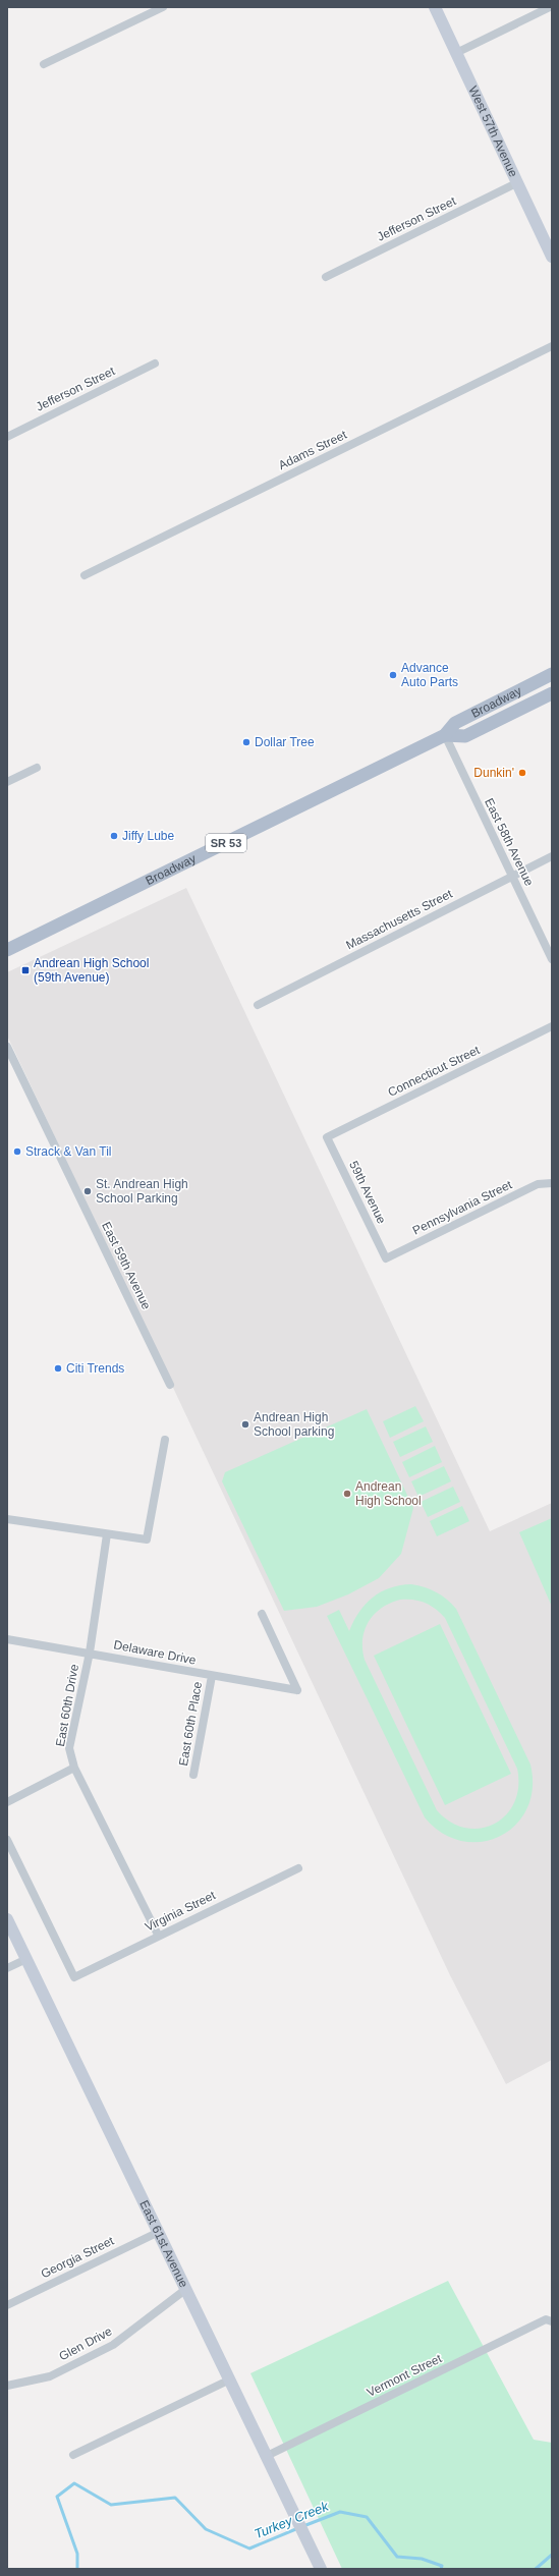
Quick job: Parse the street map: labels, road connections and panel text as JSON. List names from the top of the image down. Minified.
{"streets":{"main road":["West 57th Avenue","Broadway","SR 53","East 61st Avenue"],"street":["Jefferson Street","Adams Street","East 58th Avenue","Massachusetts Street","Connecticut Street","59th Avenue","Pennsylvania Street","East 59th Avenue","Delaware Drive","East 60th Drive","East 60th Place","Virginia Street","Georgia Street","Glen Drive","Vermont Street"]},"crossings":[["West 57th Avenue","Jefferson Street"],["Broadway","East 58th Avenue"],["East 58th Avenue","Massachusetts Street"],["Connecticut Street","59th Avenue"],["59th Avenue","Pennsylvania Street"],["Delaware Drive","East 60th Drive"],["Delaware Drive","East 60th Place"],["East 60th Drive","Virginia Street"],["East 61st Avenue","Georgia Street"],["East 61st Avenue","Glen Drive"],["East 61st Avenue","Vermont Street"]],"water":["Turkey Creek"],"places":{"other":["Advance Auto Parts","Dollar Tree","Dunkin'","Jiffy Lube","Strack & Van Til","St. Andrean High School Parking","Citi Trends","Andrean High School parking","Andrean High School"],"transit":["Andrean High School (59th Avenue)"]}}
